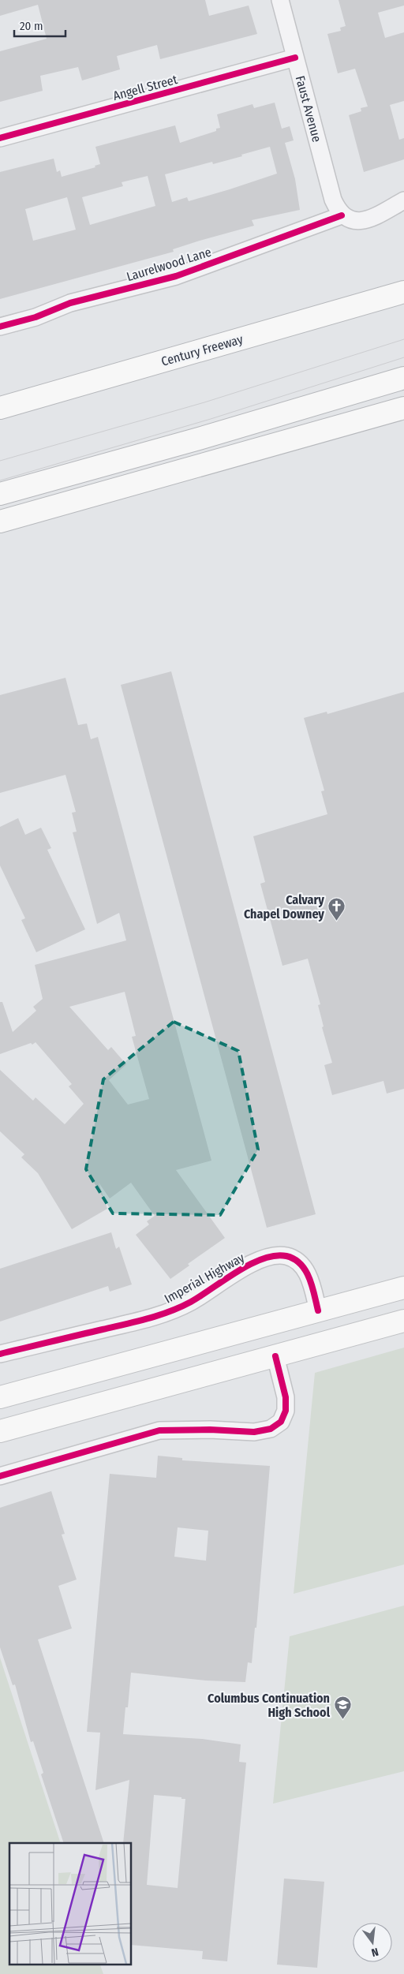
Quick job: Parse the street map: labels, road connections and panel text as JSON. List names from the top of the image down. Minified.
{"streets":{"main road":["Century Freeway"],"street":["Angell Street","Faust Avenue","Laurelwood Lane","Imperial Highway"]},"crossings":[["Angell Street","Faust Avenue"],["Faust Avenue","Laurelwood Lane"]],"places":{"church":["Calvary Chapel Downey"],"school or university":["Columbus Continuation High School"]},"scale_bar":"20 m","north":"bottom"}
